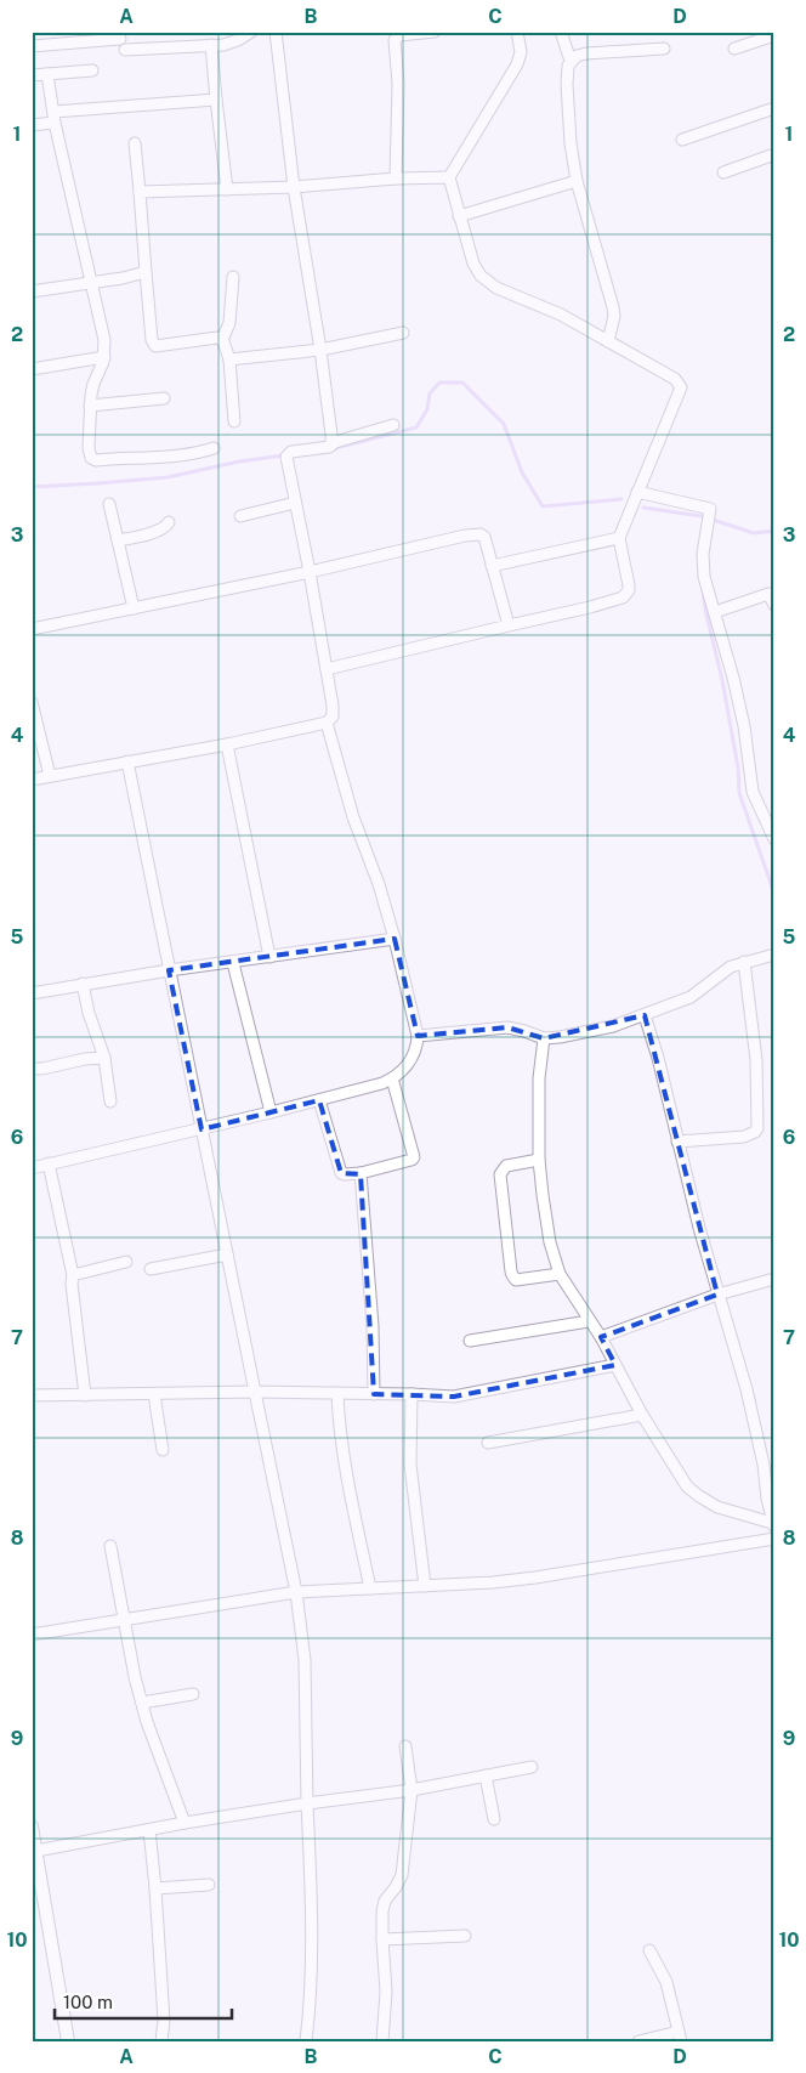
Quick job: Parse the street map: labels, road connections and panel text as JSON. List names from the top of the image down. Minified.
{"scale_bar":"100 m","grid":{"columns":["A","B","C","D"],"rows":["1","2","3","4","5","6","7","8","9","10"]}}
